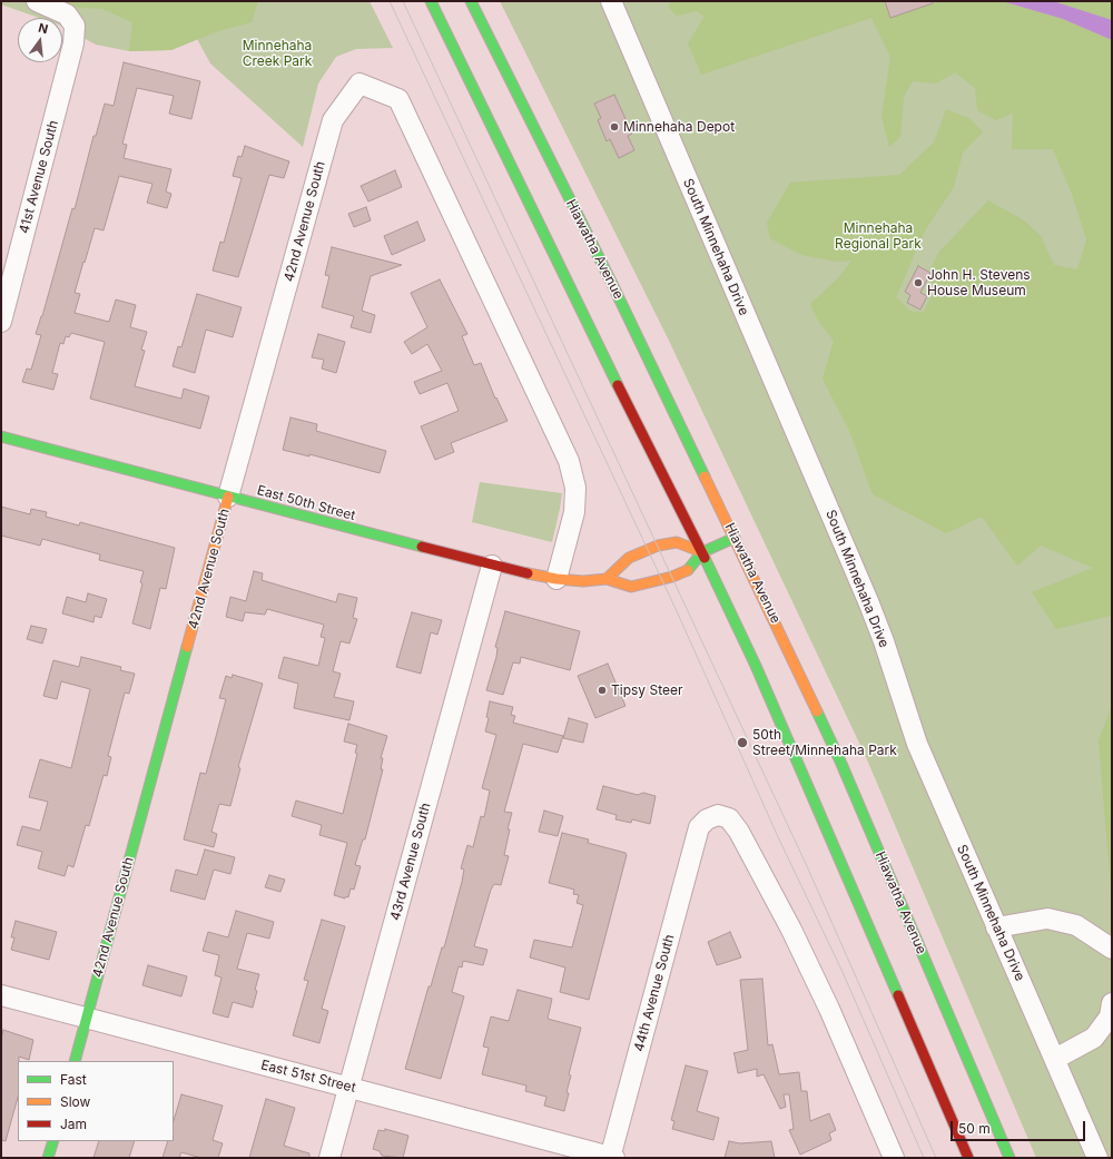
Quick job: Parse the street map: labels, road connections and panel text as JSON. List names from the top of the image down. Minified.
{"streets":{"main road":["42nd Avenue South","Hiawatha Avenue","East 50th Street"],"street":["41st Avenue South","South Minnehaha Drive","43rd Avenue South","44th Avenue South","East 51st Street"]},"crossings":[["42nd Avenue South","East 50th Street"],["42nd Avenue South","East 51st Street"],["Hiawatha Avenue","East 50th Street"],["East 50th Street","43rd Avenue South"],["43rd Avenue South","East 51st Street"],["44th Avenue South","East 51st Street"]],"parks":["Minnehaha Creek Park","Minnehaha Regional Park"],"places":["Minnehaha Depot","John H. Stevens House Museum","Tipsy Steer","50th Street/Minnehaha Park"],"legend":["Fast","Slow","Jam"],"scale_bar":"50 m","north":"top"}
